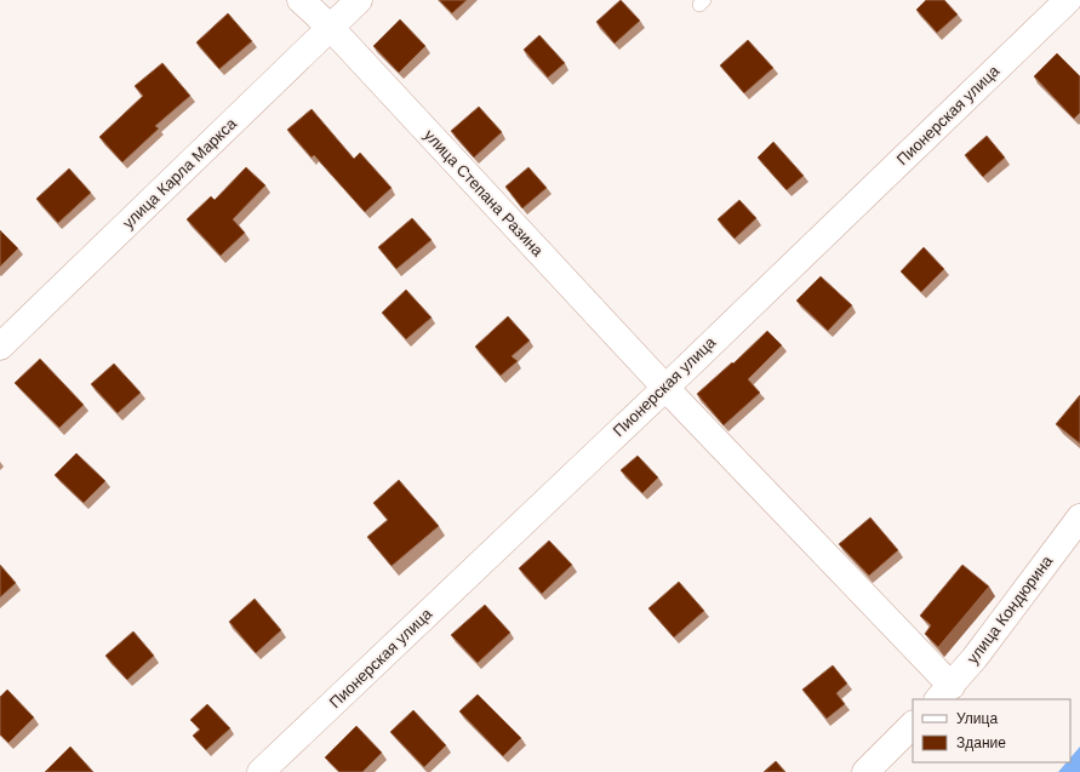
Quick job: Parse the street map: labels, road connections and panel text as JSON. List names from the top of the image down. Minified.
{"streets":{"main road":["Пионерская улица","улица Карла Маркса","улица Степана Разина","улица Кондюрина"]},"crossings":[["Пионерская улица","улица Степана Разина"],["улица Карла Маркса","улица Степана Разина"],["улица Степана Разина","улица Кондюрина"]],"legend":["Улица","Здание"]}
